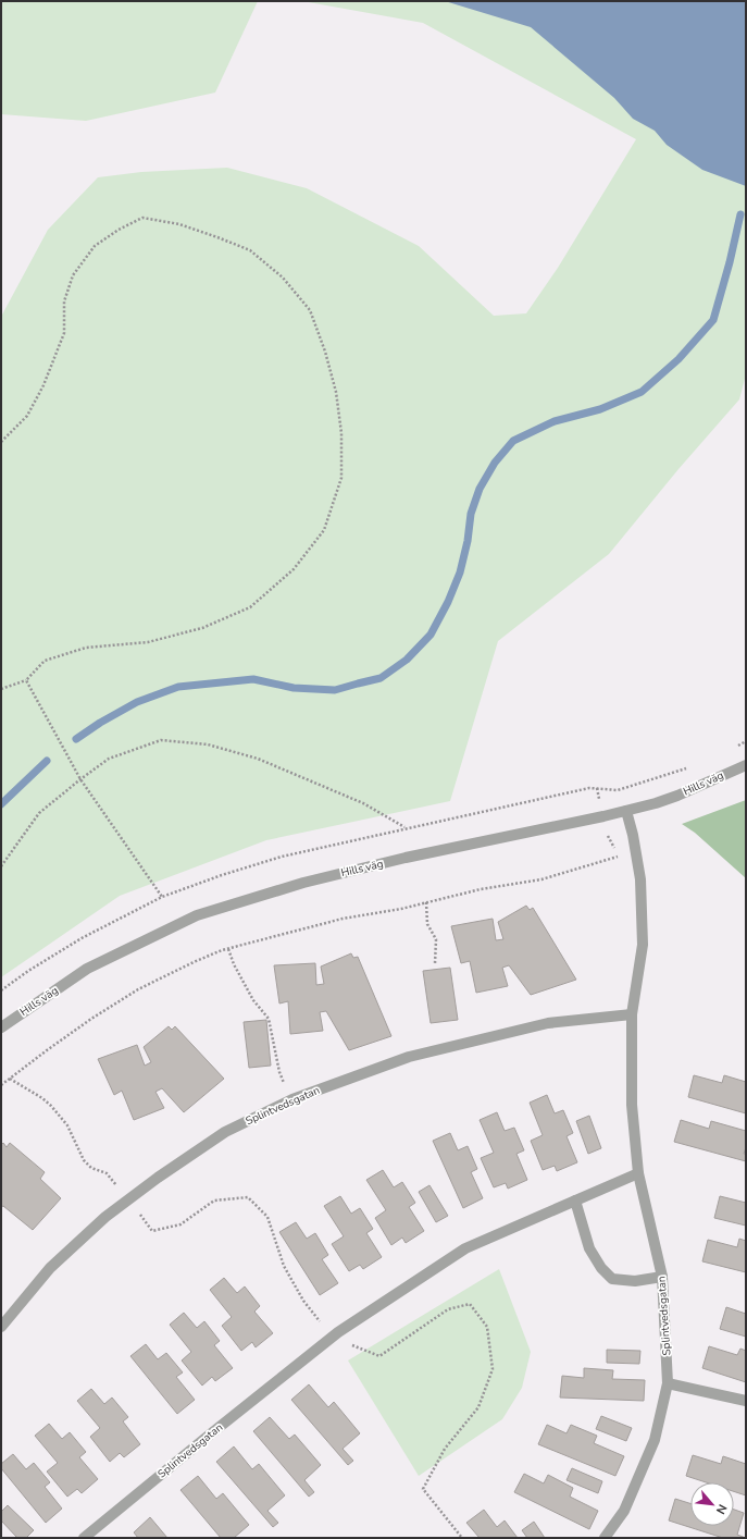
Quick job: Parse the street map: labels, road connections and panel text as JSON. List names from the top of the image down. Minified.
{"streets":{"street":["Hills väg","Splintvedsgatan"]},"crossings":[["Hills väg","Splintvedsgatan"]],"north":"bottom right"}
